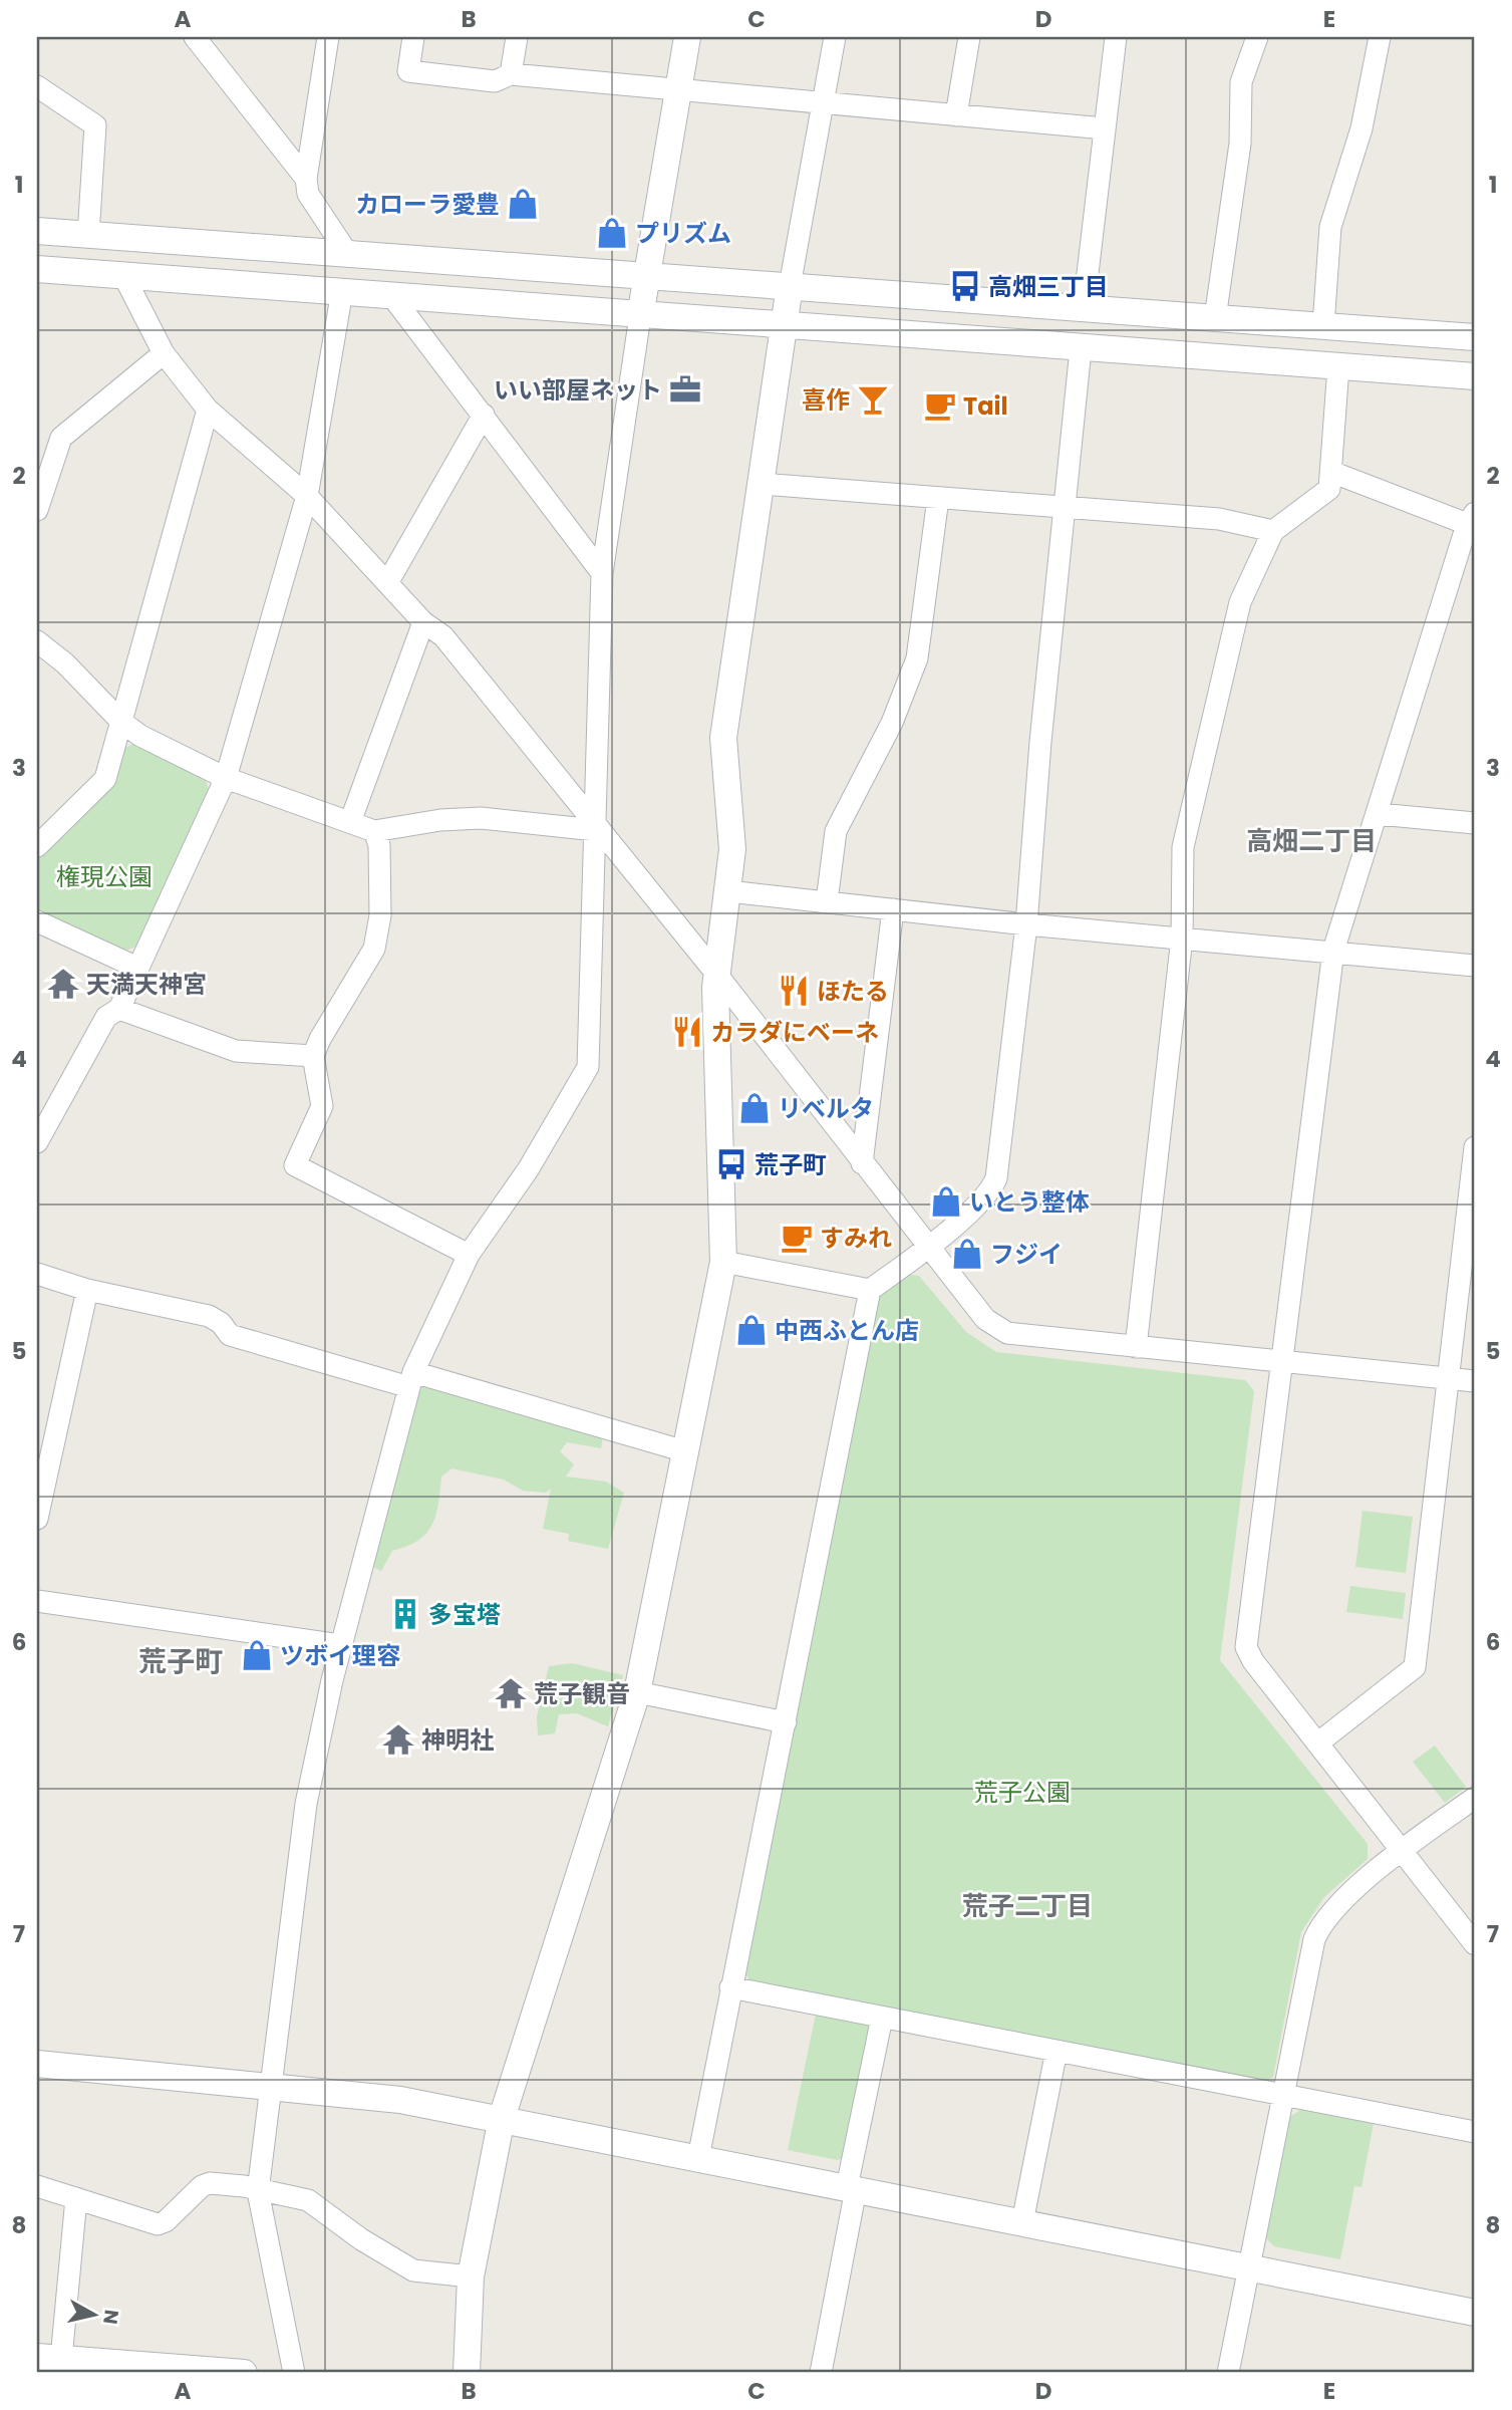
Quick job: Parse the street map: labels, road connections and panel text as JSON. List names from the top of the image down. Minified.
{"districts":["高畑二丁目","荒子町","荒子二丁目"],"parks":["権現公園","荒子公園"],"places":{"shop":["カローラ愛豊","プリズム","リベルタ","いとう整体","フジイ","中西ふとん店","ツボイ理容"],"bus stop":["高畑三丁目","荒子町"],"office":["いい部屋ネット"],"bar":["喜作"],"cafe":["Tail","すみれ"],"temple":["天満天神宮","荒子観音","神明社"],"restaurant":["ほたる","カラダにベーネ"],"building":["多宝塔"]},"north":"right","grid":{"columns":["A","B","C","D","E"],"rows":["1","2","3","4","5","6","7","8"]}}
